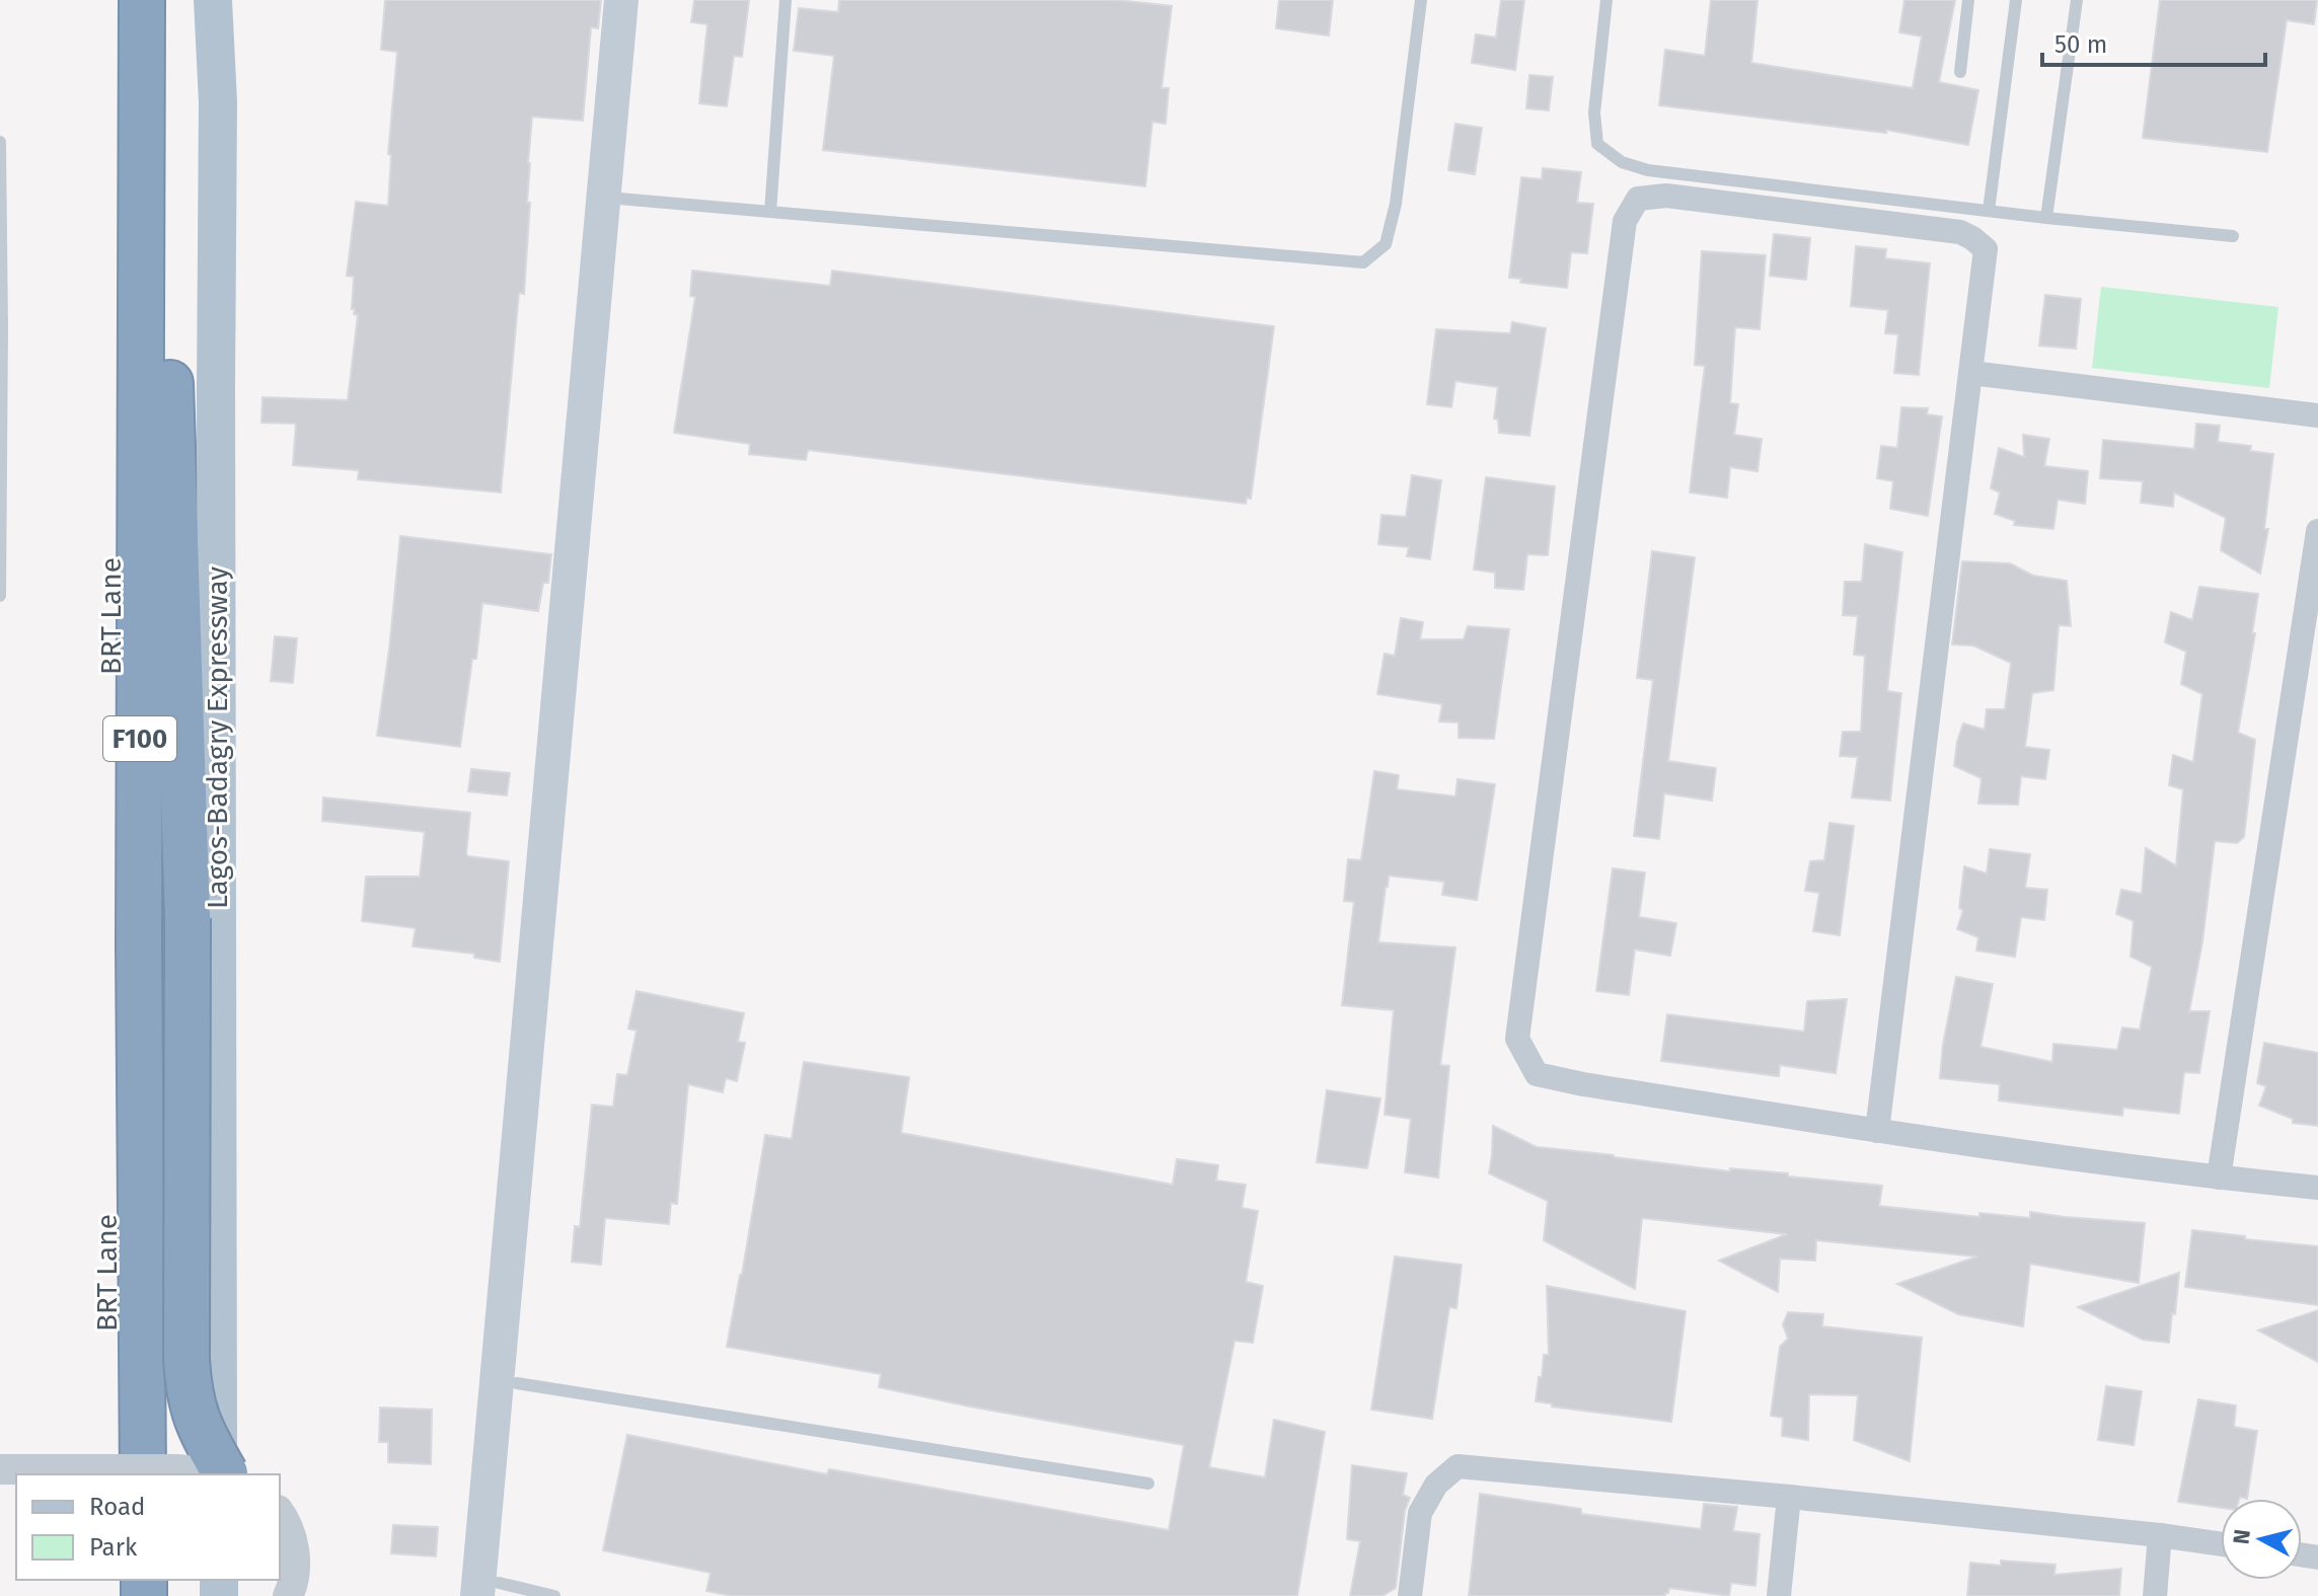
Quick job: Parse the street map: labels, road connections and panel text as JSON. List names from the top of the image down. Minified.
{"streets":{"highway":["F100"],"main road":["Lagos-Badagry Expressway"],"lane":["BRT Lane"]},"crossings":[["BRT Lane","F100"]],"legend":["Road","Park"],"scale_bar":"50 m","north":"left"}
